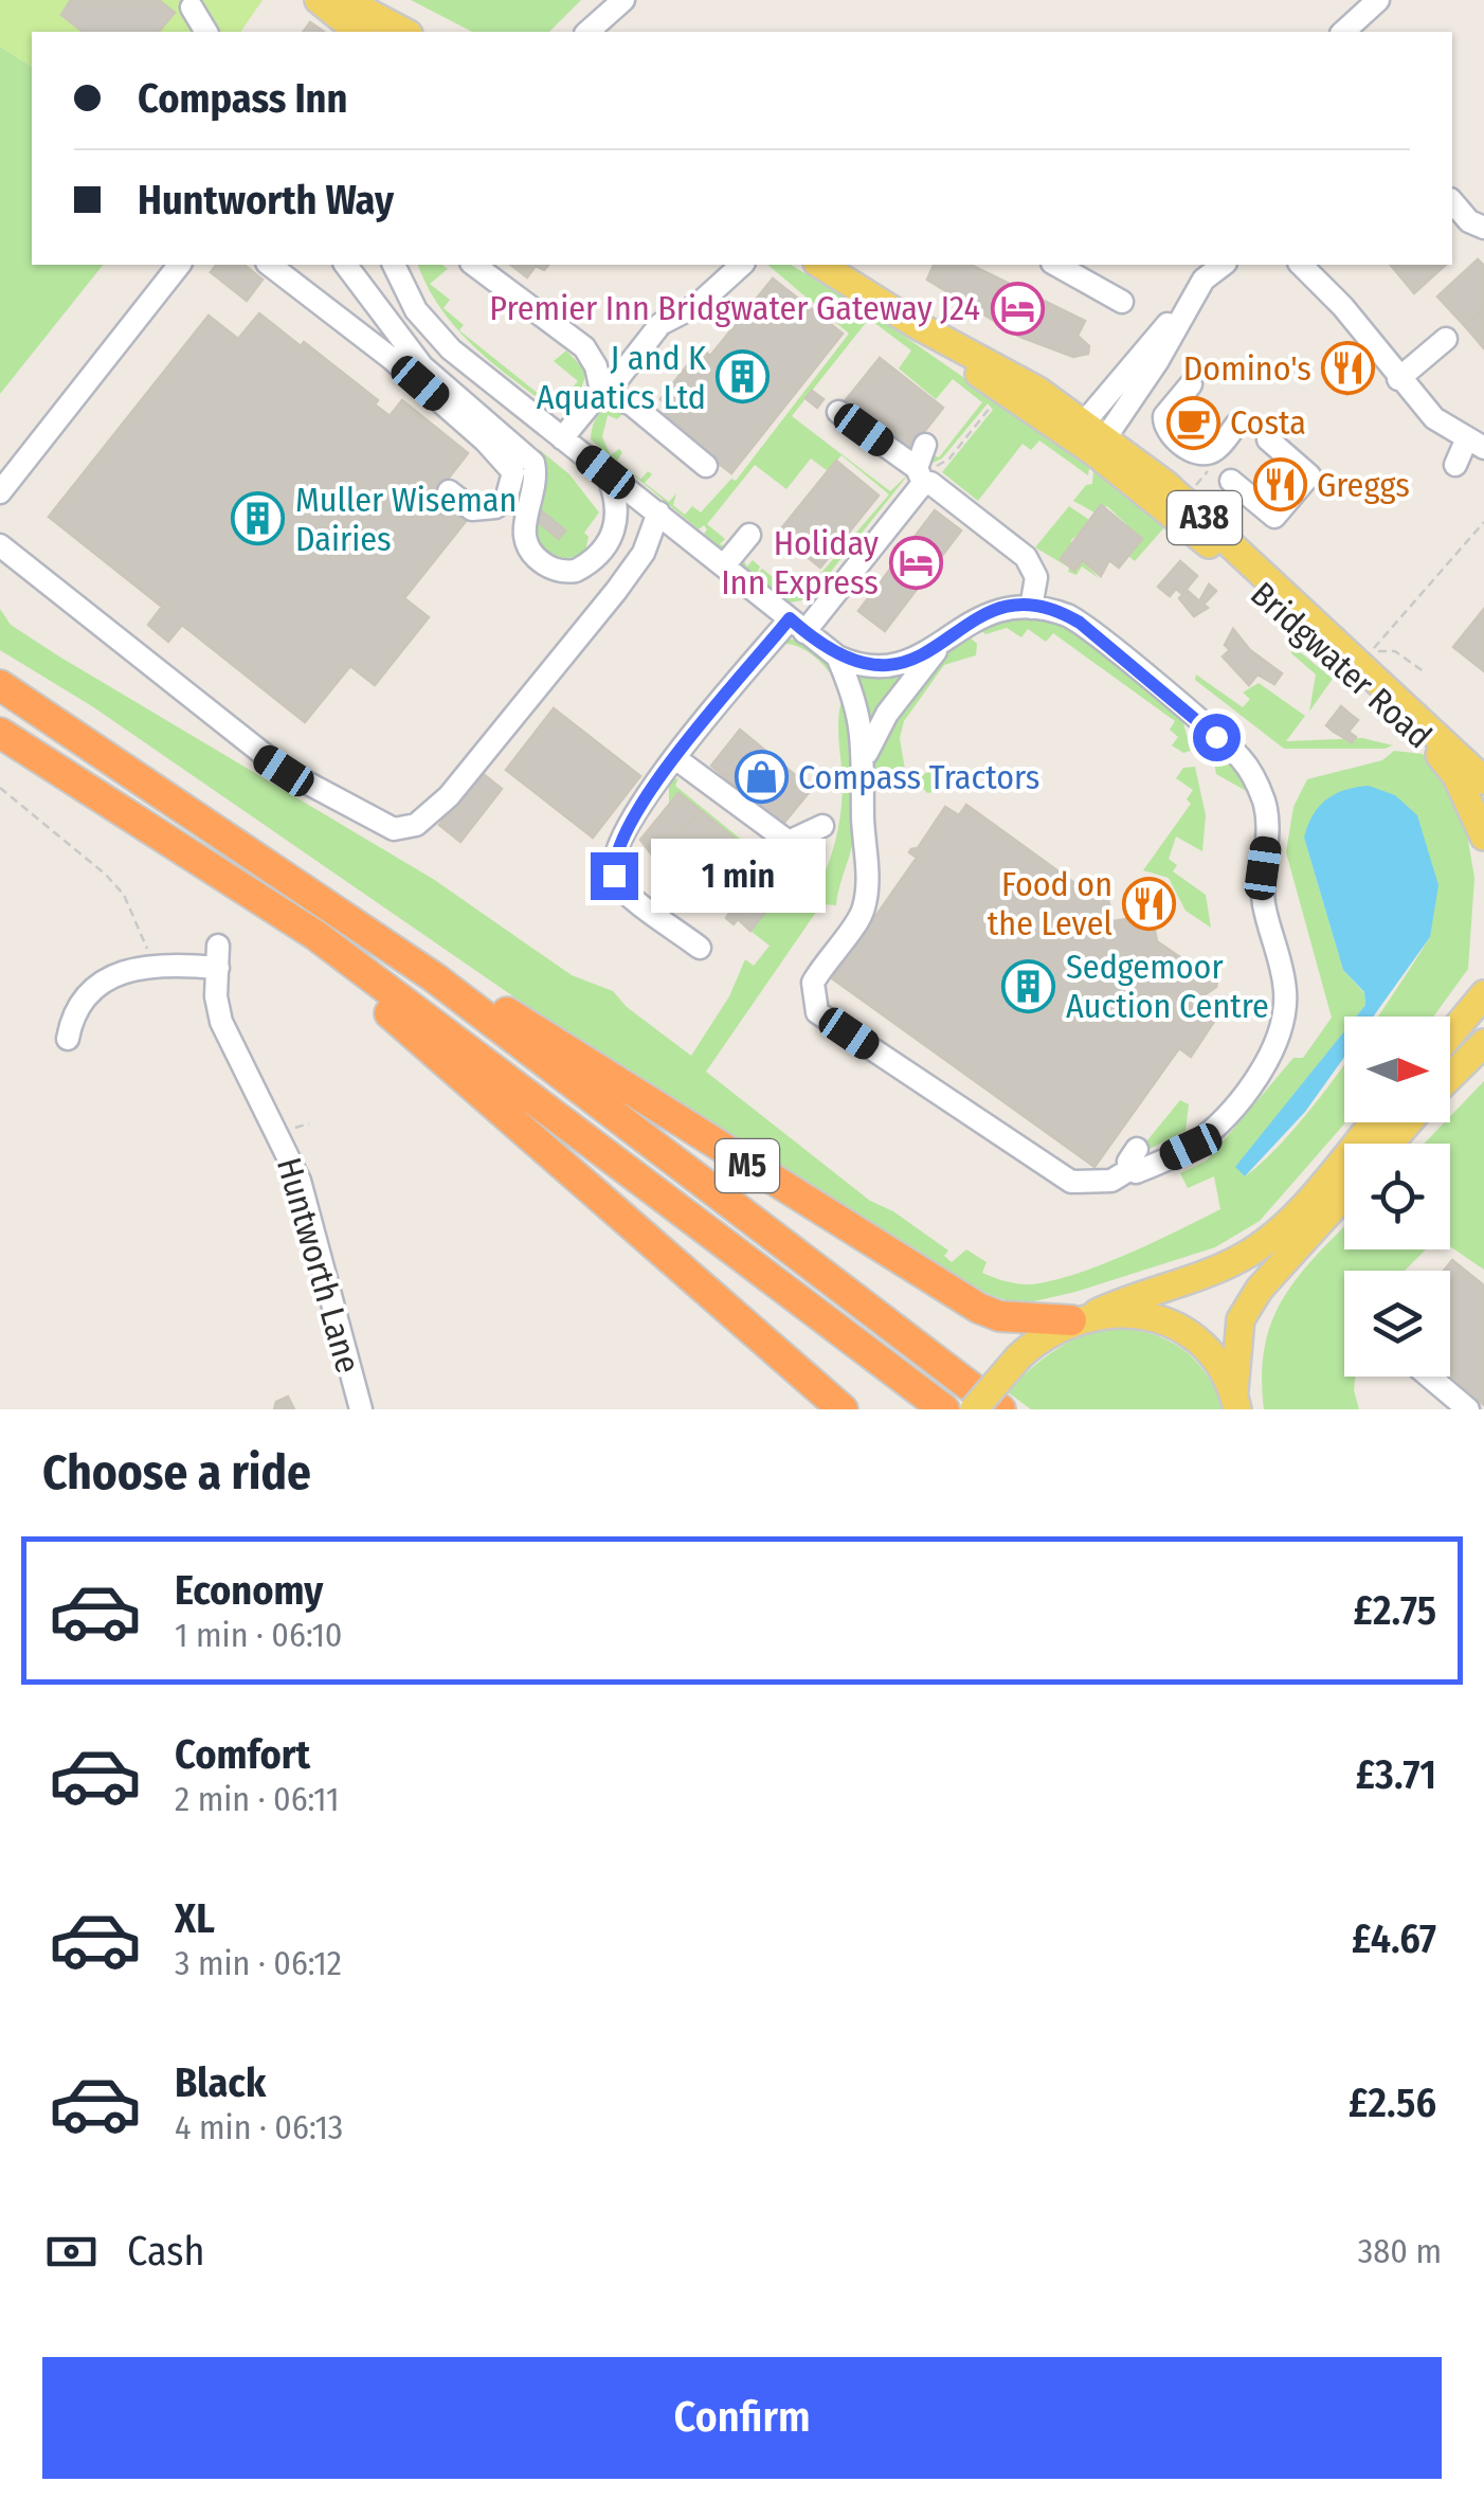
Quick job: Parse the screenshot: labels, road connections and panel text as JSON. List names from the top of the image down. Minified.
{"streets":{"highway":["M5"],"main road":["A38","Bridgwater Road"],"street":["Huntworth Lane"]},"places":{"hotel":["Premier Inn Bridgwater Gateway J24","Holiday Inn Express"],"restaurant":["Domino's","Greggs","Food on the Level"],"building":["J and K Aquatics Ltd","Muller Wiseman Dairies","Sedgemoor Auction Centre"],"cafe":["Costa"],"shop":["Compass Tractors"]},"north":"right","page":{"banner":["Compass Inn","Huntworth Way"],"bubble":"1 min","heading":"Choose a ride","list":[{"name":"Economy","note":"1 min · 06:10","value":"£2.75"},{"name":"Comfort","note":"2 min · 06:11","value":"£3.71"},{"name":"XL","note":"3 min · 06:12","value":"£4.67"},{"name":"Black","note":"4 min · 06:13","value":"£2.56"}],"pay":["Cash","380 m"],"buttons":"Confirm"}}
